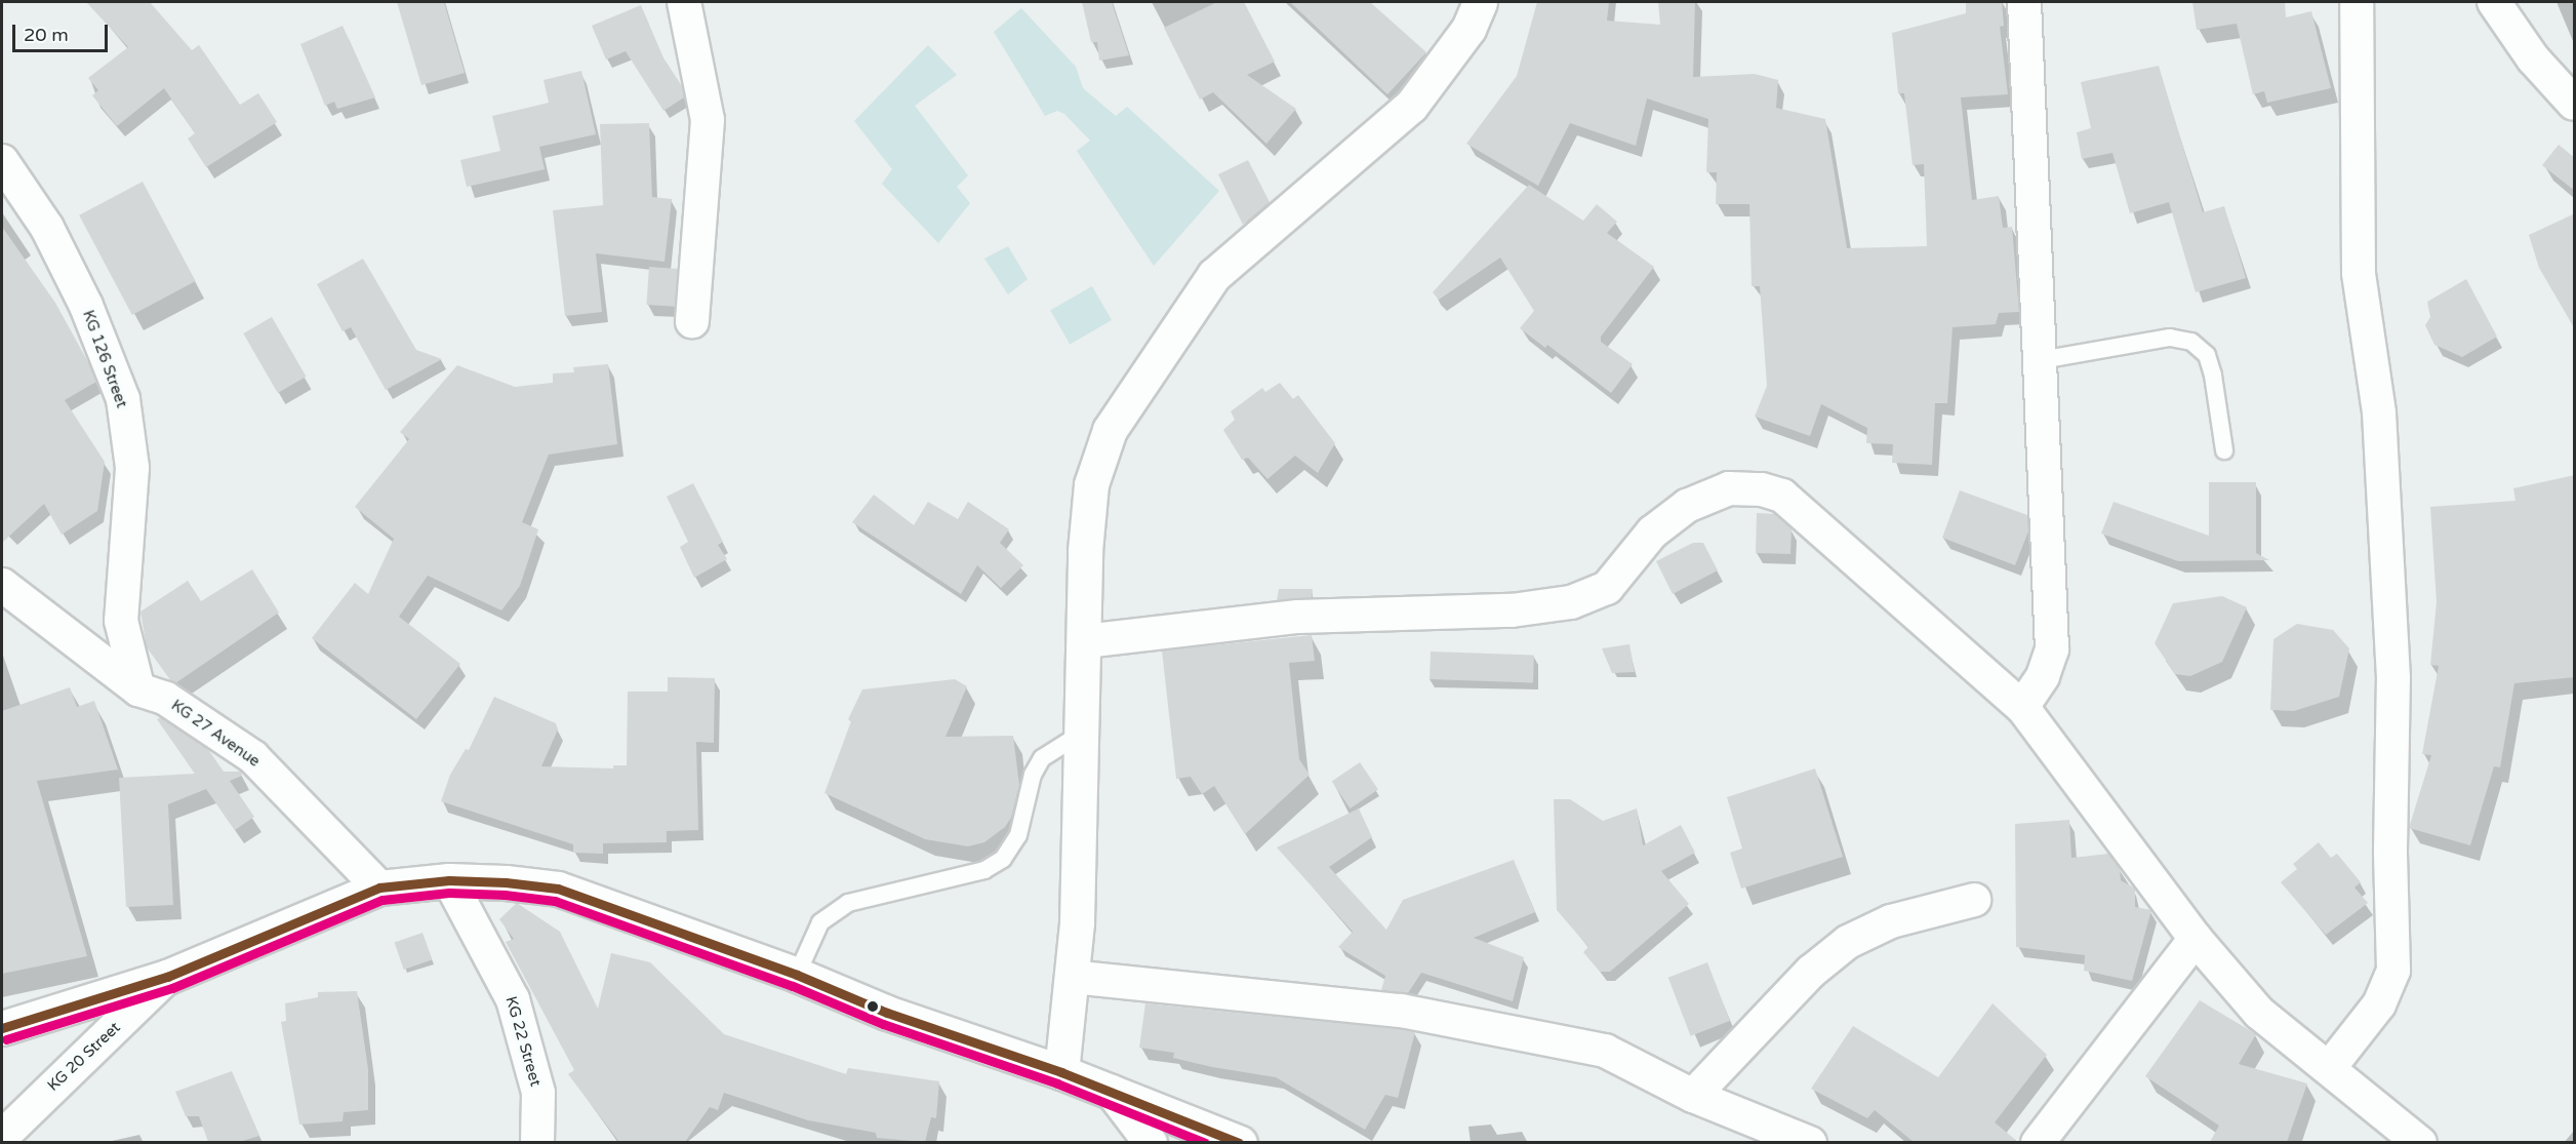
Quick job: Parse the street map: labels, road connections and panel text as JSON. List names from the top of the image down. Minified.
{"streets":{"street":["KG 126 Street","KG 27 Avenue","KG 22 Street","KG 20 Street"]},"crossings":[["KG 126 Street","KG 27 Avenue"]],"scale_bar":"20 m"}
